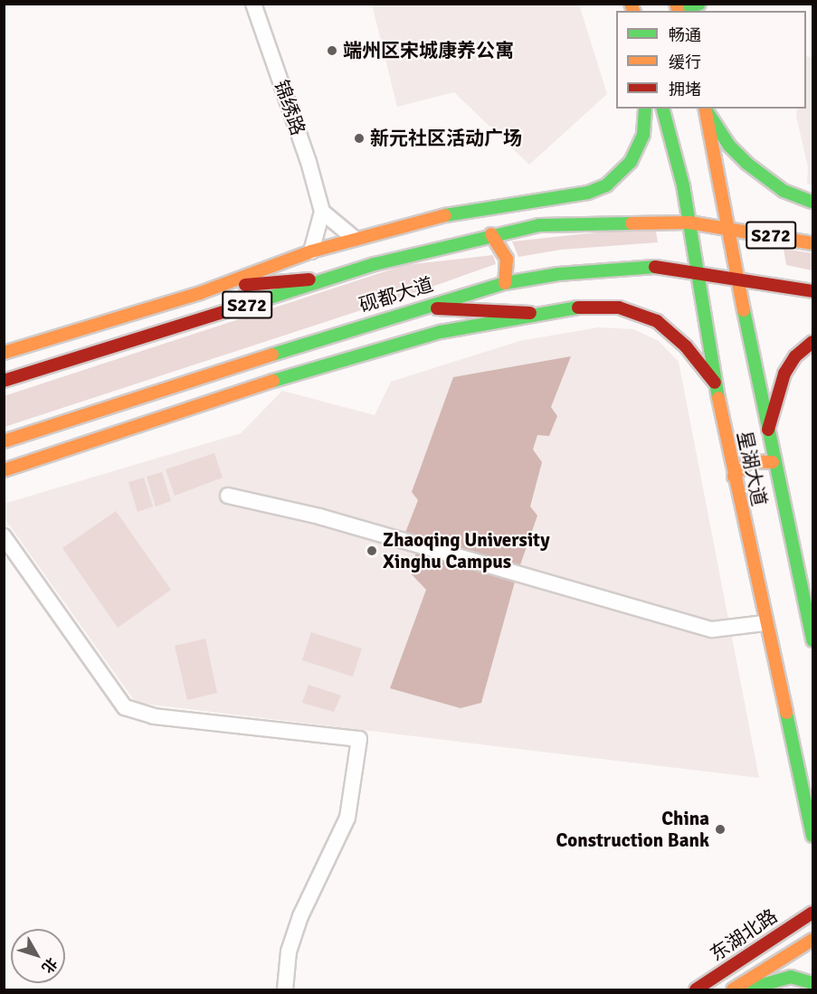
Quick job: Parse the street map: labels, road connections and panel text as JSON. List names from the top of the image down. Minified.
{"streets":{"main road":["S272","砚都大道","星湖大道","东湖北路"],"street":["锦绣路"]},"crossings":[["砚都大道","星湖大道"]],"places":["端州区宋城康养公寓","新元社区活动广场","Zhaoqing University Xinghu Campus","China Construction Bank"],"legend":["畅通","缓行","拥堵"],"north":"bottom right"}
